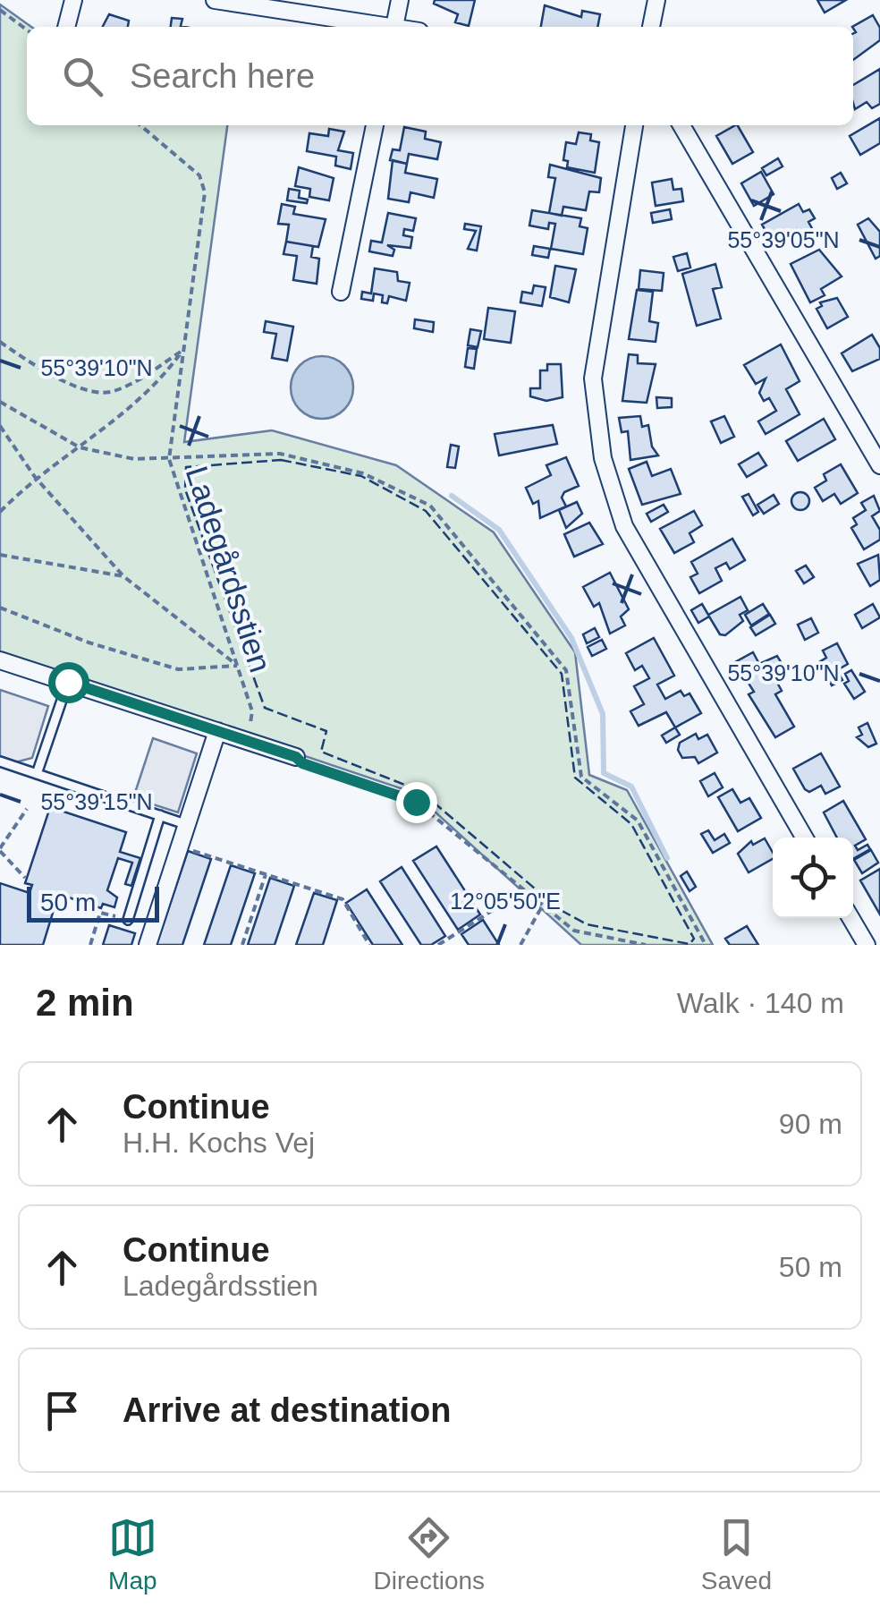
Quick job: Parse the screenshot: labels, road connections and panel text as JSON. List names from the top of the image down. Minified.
{"streets":{"path":["Ladegårdsstien"]},"scale_bar":"50 m","page":{"search":"Search here","scale":"50 m","heading":["2 min","Walk · 140 m"],"list":[["Continue","H.H. Kochs Vej","90 m"],["Continue","Ladegårdsstien","50 m"],"Arrive at destination"],"nav":["Map","Directions","Saved"]},"coordinates":["55°39'05\"N","55°39'10\"N","55°39'15\"N","12°05'50\"E"]}
